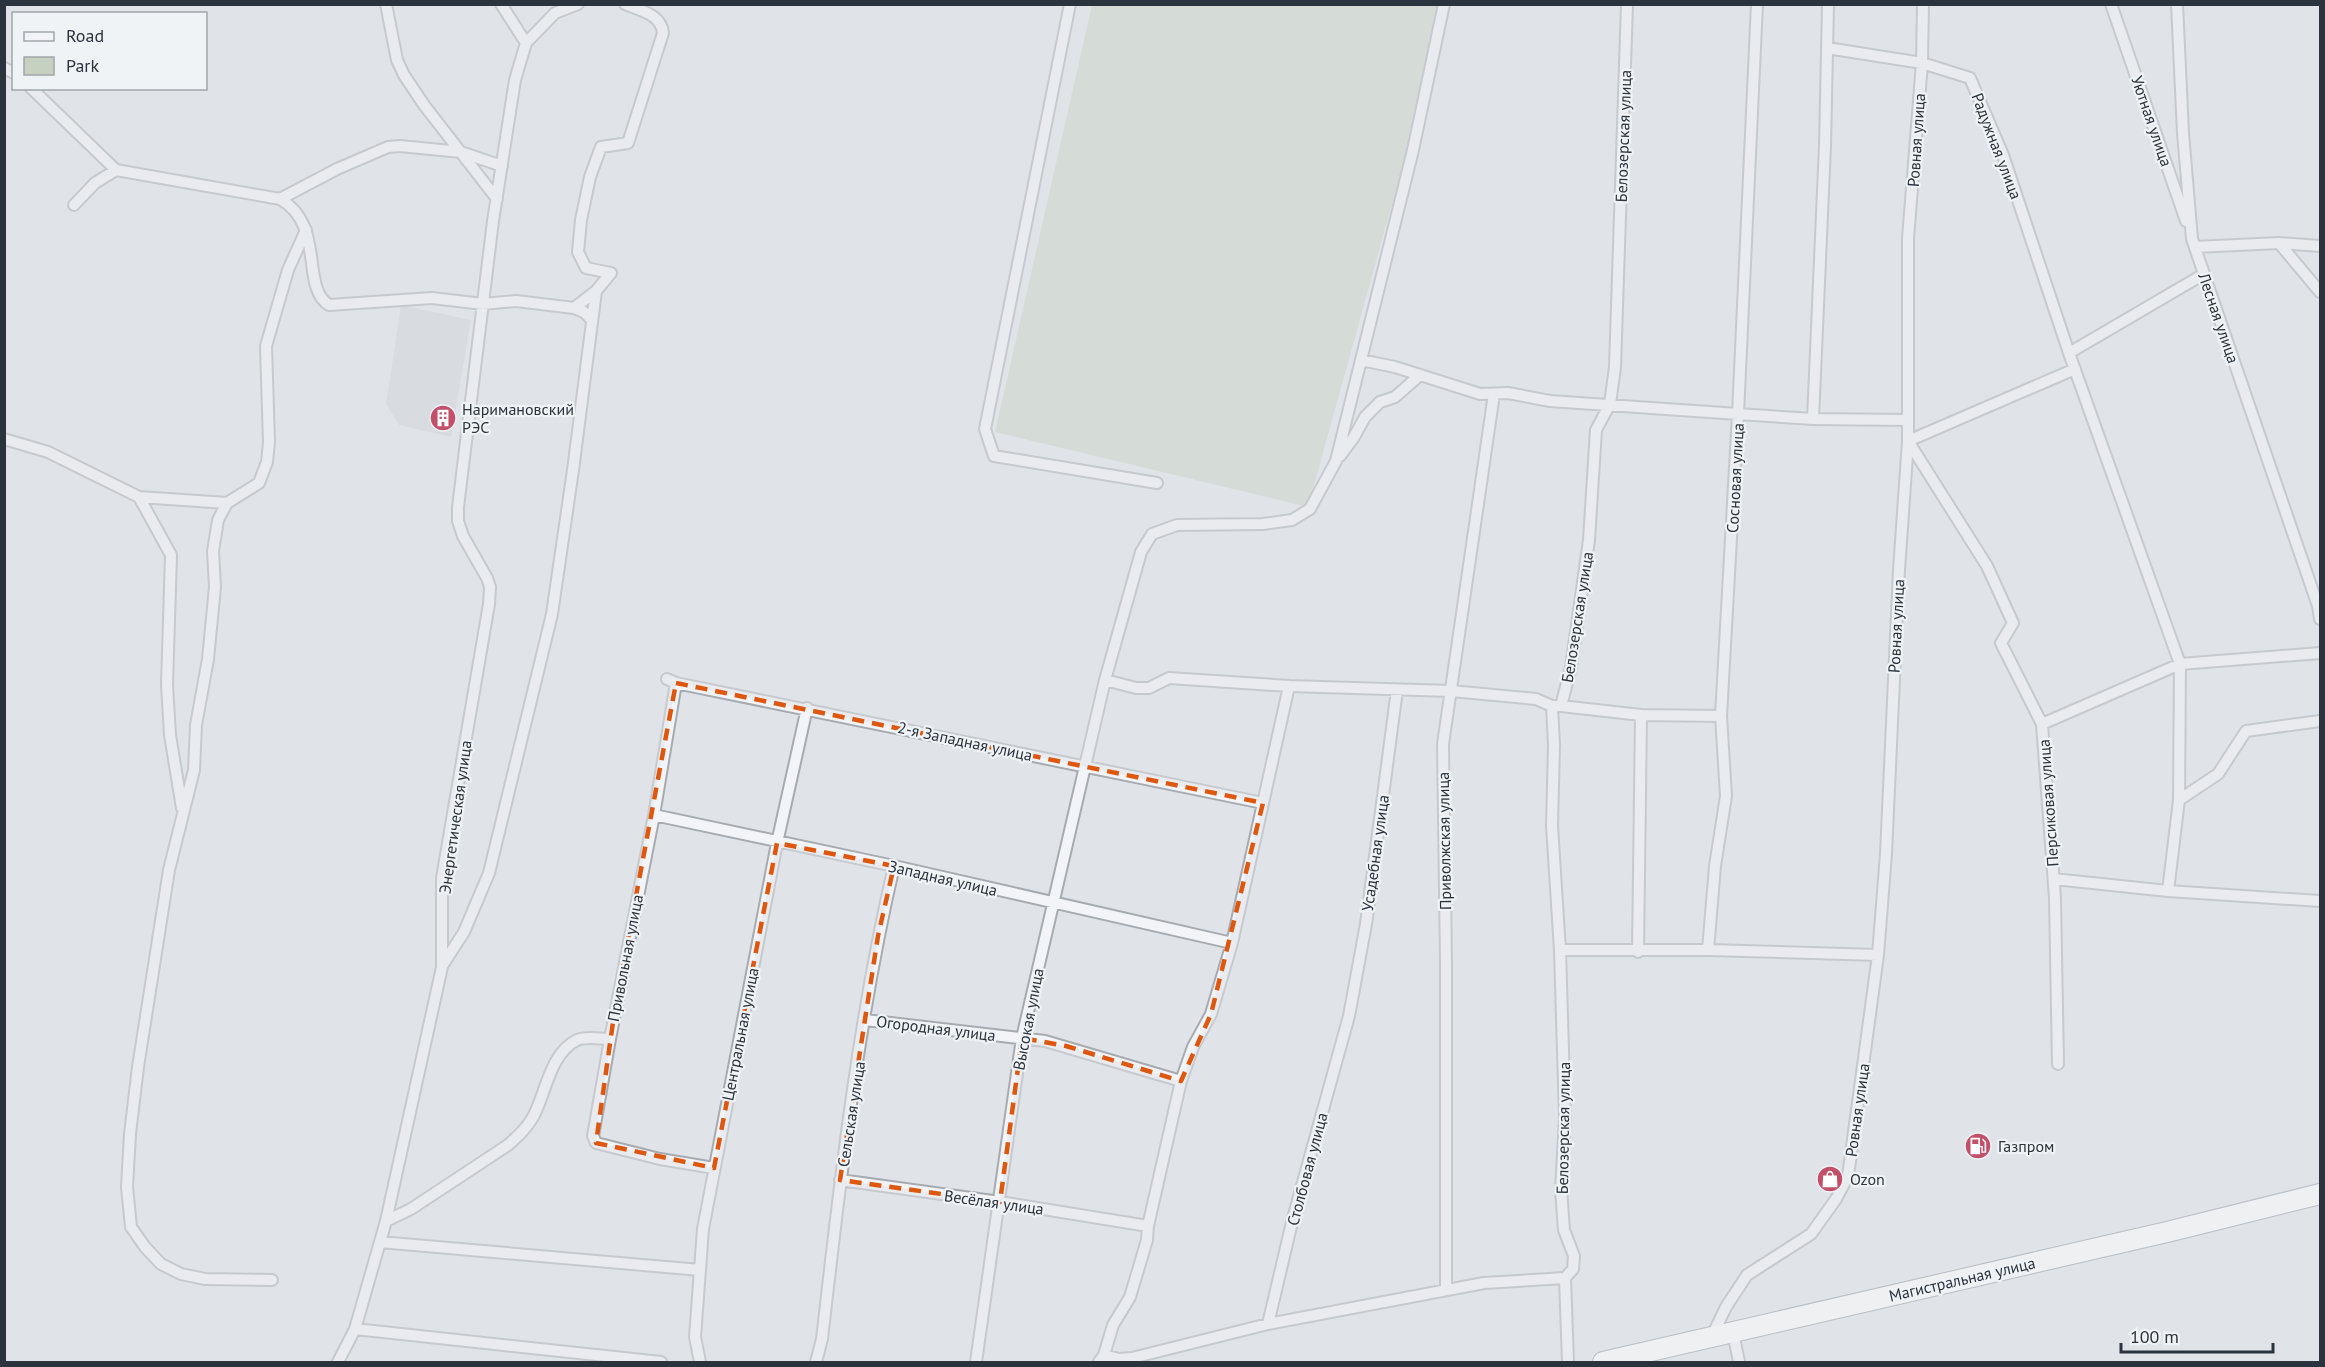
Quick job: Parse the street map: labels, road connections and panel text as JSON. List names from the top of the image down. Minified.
{"streets":{"highway":["Магистральная улица"],"street":["Уютная улица","Белозерская улица","Ровная улица","Радужная улица","Лесная улица","Сосновая улица","2-я Западная улица","Персиковая улица","Энергетическая улица","Приволжская улица","Усадебная улица","Западная улица","Привольная улица","Высокая улица","Огородная улица","Центральная улица","Сельская улица","Столбовая улица","Весёлая улица"]},"crossings":[["Уютная улица","Лесная улица"],["Ровная улица","Радужная улица"],["Ровная улица","Персиковая улица"],["Ровная улица","Магистральная улица"],["2-я Западная улица","Привольная улица"],["2-я Западная улица","Высокая улица"],["2-я Западная улица","Центральная улица"],["Энергетическая улица","Привольная улица"],["Усадебная улица","Столбовая улица"],["Западная улица","Привольная улица"],["Западная улица","Высокая улица"],["Западная улица","Центральная улица"],["Западная улица","Сельская улица"],["Высокая улица","Огородная улица"],["Высокая улица","Весёлая улица"],["Огородная улица","Сельская улица"],["Сельская улица","Весёлая улица"]],"places":{"building":["Наримановский РЭС"],"fuel station":["Газпром"],"shop":["Ozon"]},"legend":["Road","Park"],"scale_bar":"100 m"}
